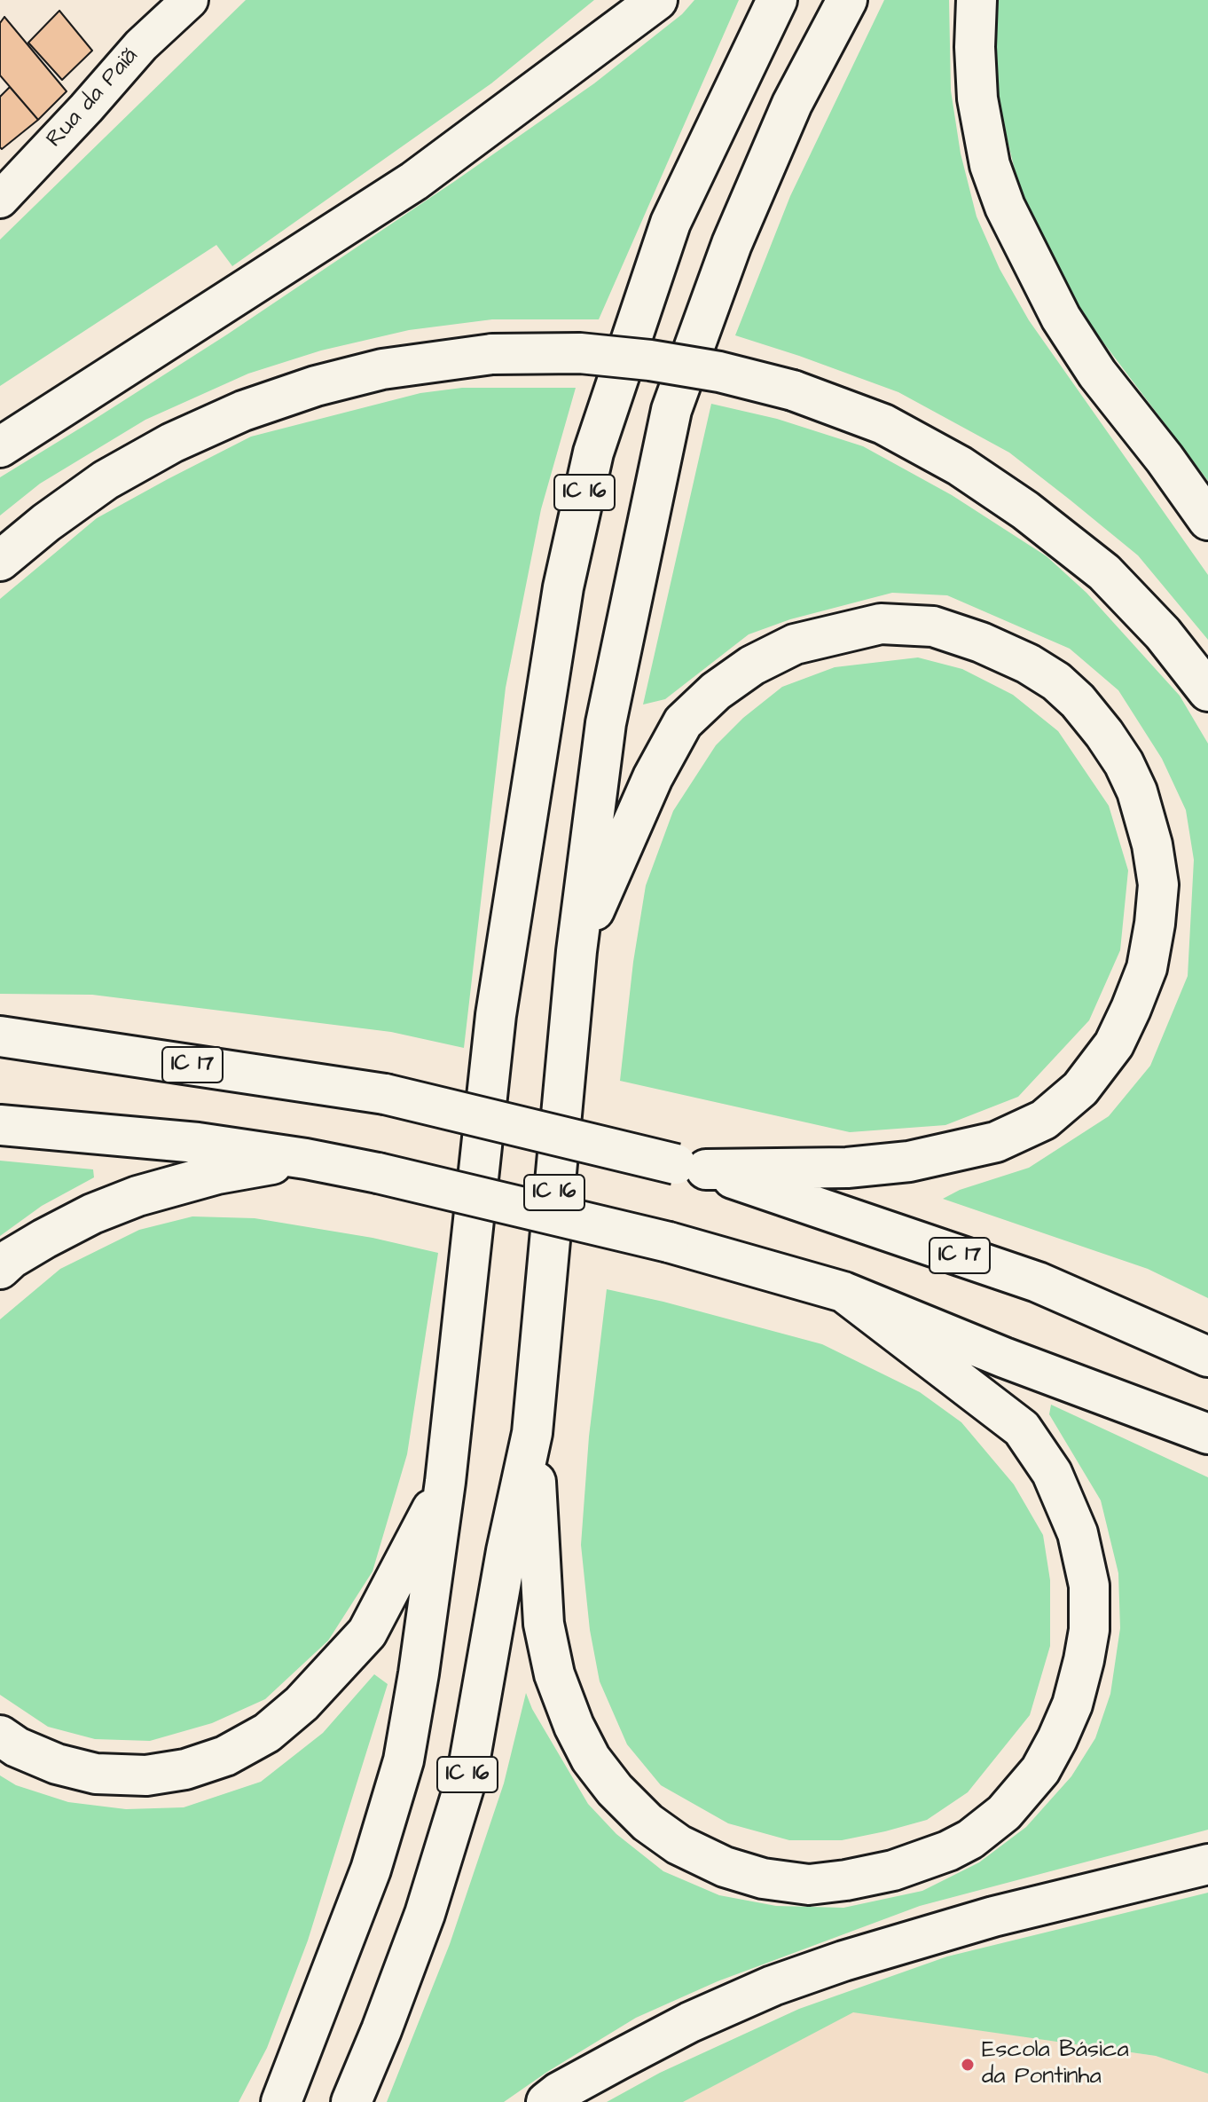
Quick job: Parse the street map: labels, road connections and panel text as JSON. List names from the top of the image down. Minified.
{"streets":{"highway":["IC 16","IC 17"],"street":["Rua da Paiã"]},"places":["Escola Básica da Pontinha"]}
